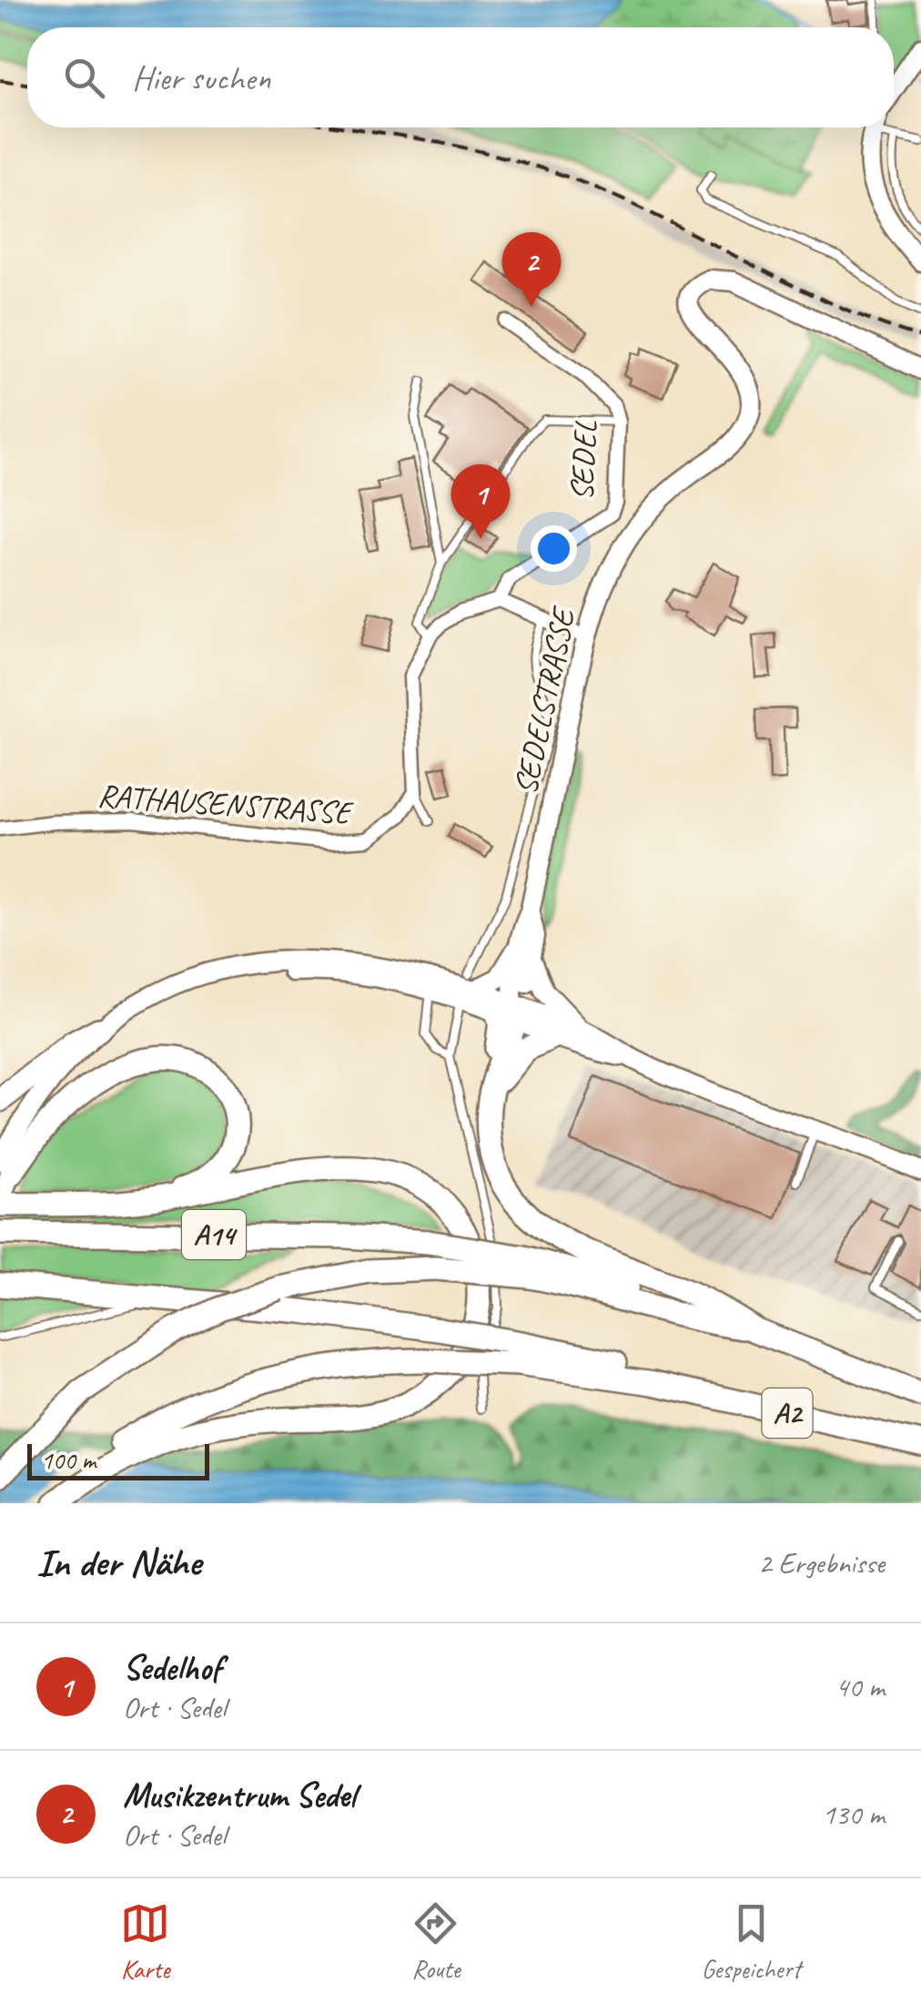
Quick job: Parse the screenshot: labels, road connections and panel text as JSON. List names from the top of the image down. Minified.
{"streets":{"highway":["A14","A2"],"main road":["SEDELSTRASSE"],"street":["SEDEL","RATHAUSENSTRASSE"]},"crossings":[["A14","A2"]],"scale_bar":"100 m","page":{"search":"Hier suchen","pins":["2","1"],"scale":"100 m","heading":["In der Nähe","2 Ergebnisse"],"list":[{"mark":"1","name":"Sedelhof","note":"Ort · Sedel","value":"40 m"},{"mark":"2","name":"Musikzentrum Sedel","note":"Ort · Sedel","value":"130 m"}],"nav":["Karte","Route","Gespeichert"]}}
